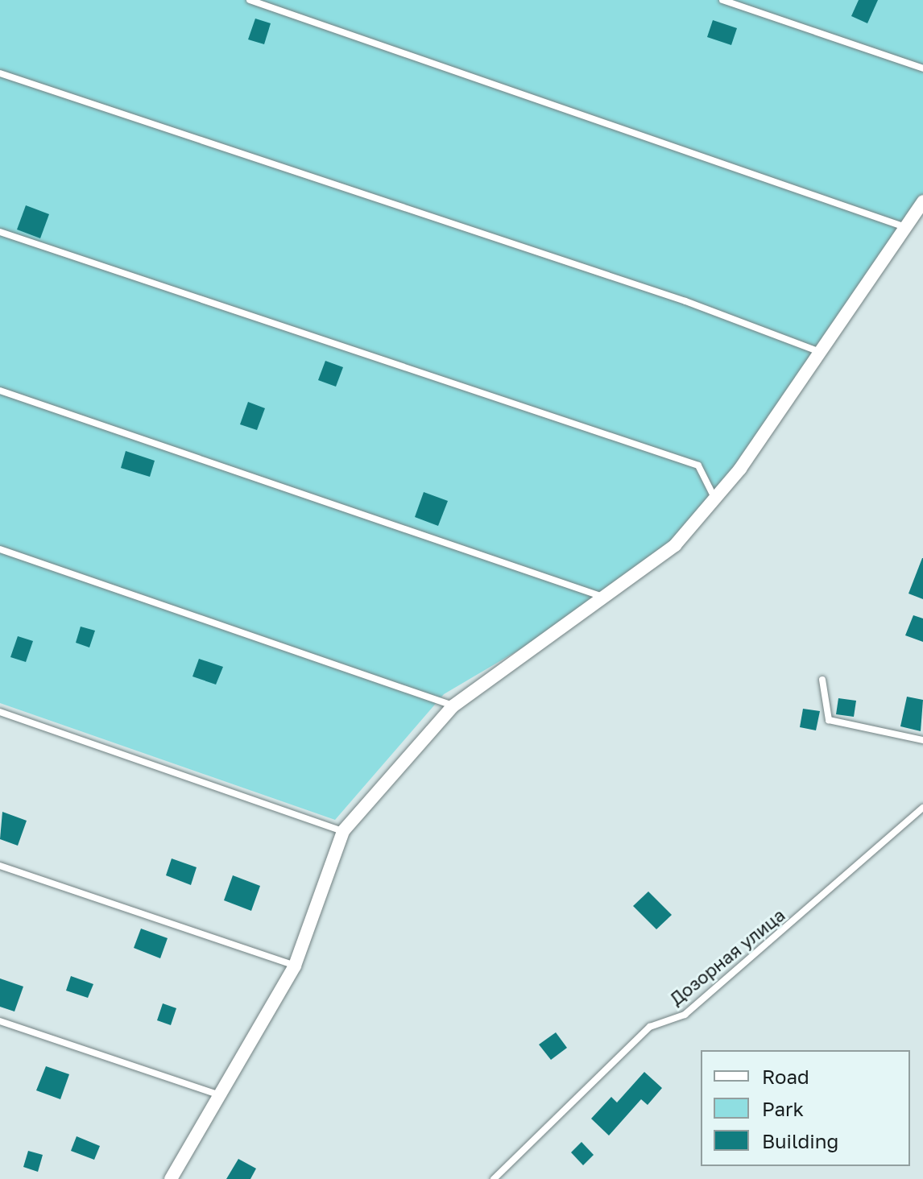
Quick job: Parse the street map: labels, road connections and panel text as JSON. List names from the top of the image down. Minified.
{"streets":{"lane":["Дозорная улица"]},"legend":["Road","Park","Building"]}
